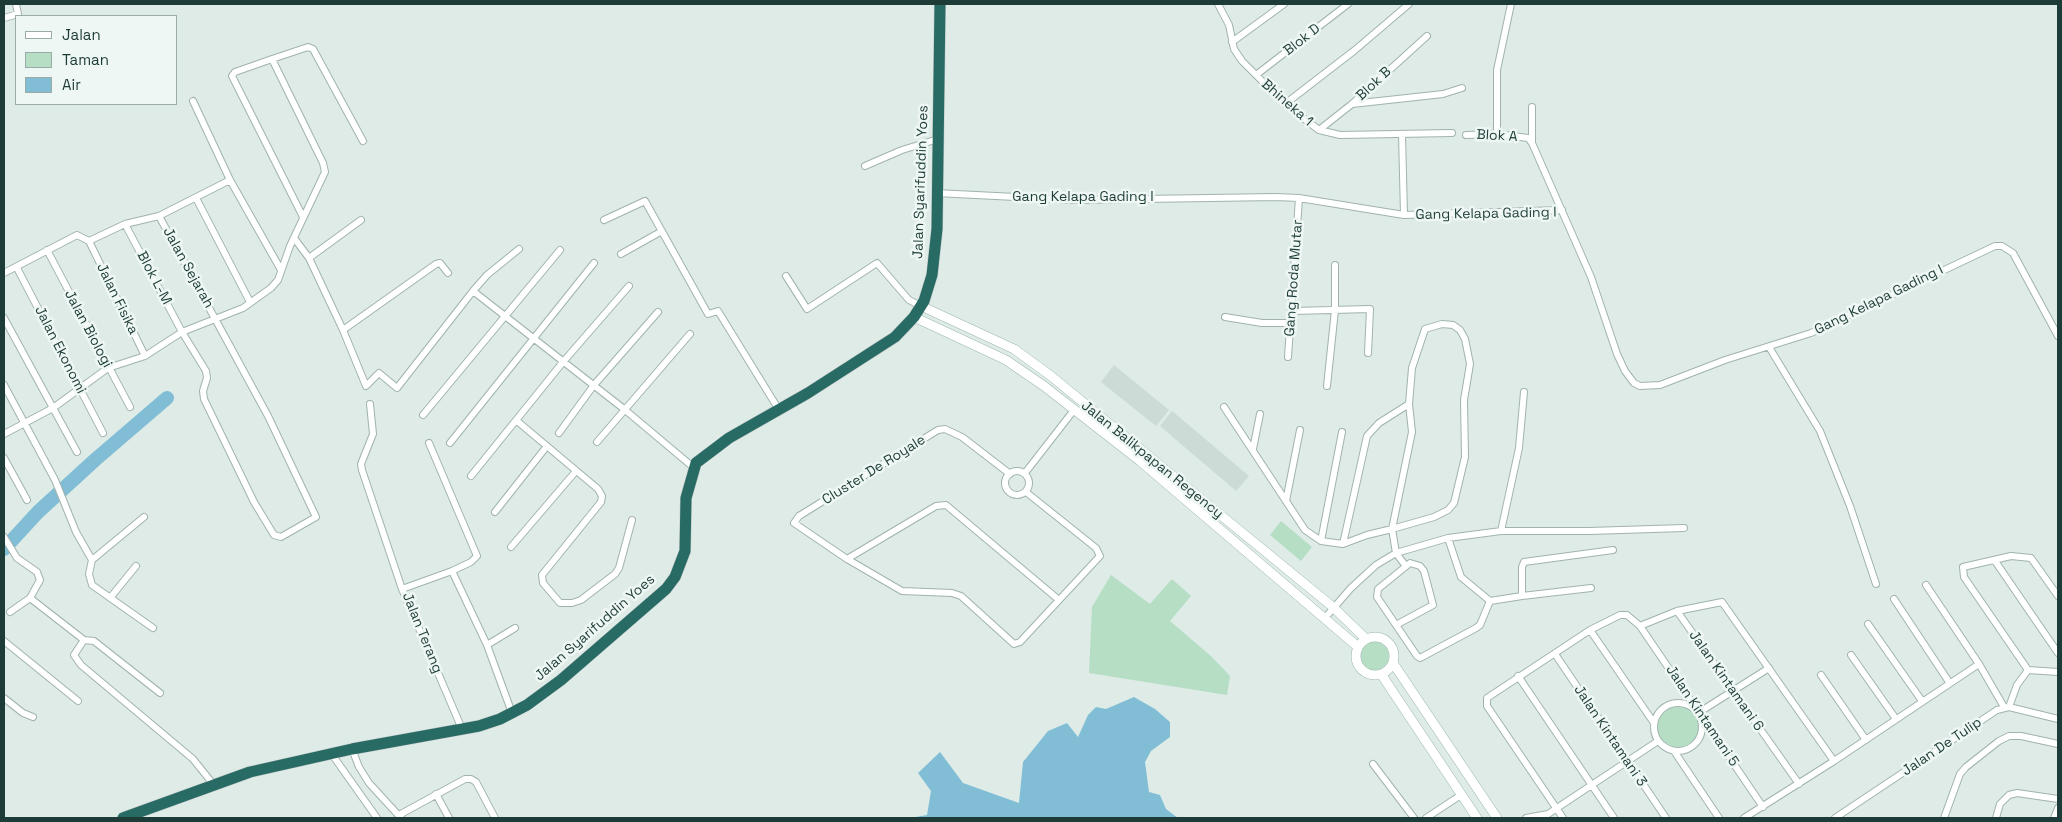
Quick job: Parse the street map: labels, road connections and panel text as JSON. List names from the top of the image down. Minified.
{"streets":{"highway":["Jalan Syarifuddin Yoes"],"street":["Blok D","Blok B","Bhineka 1","Blok A","Gang Kelapa Gading I","Jalan Sejarah","Blok L-M","Gang Roda Mutar","Jalan Fisika","Jalan Biologi","Jalan Ekonomi","Jalan Balikpapan Regency","Cluster De Royale","Jalan Terang","Jalan Kintamani 6","Jalan Kintamani 5","Jalan Kintamani 3","Jalan De Tulip"]},"crossings":[["Blok D","Bhineka 1"],["Blok B","Bhineka 1"],["Jalan Syarifuddin Yoes","Gang Kelapa Gading I"],["Jalan Syarifuddin Yoes","Jalan Balikpapan Regency"],["Jalan Syarifuddin Yoes","Jalan Terang"],["Gang Kelapa Gading I","Gang Roda Mutar"],["Jalan Sejarah","Blok L-M"]],"legend":["Jalan","Taman","Air"]}
